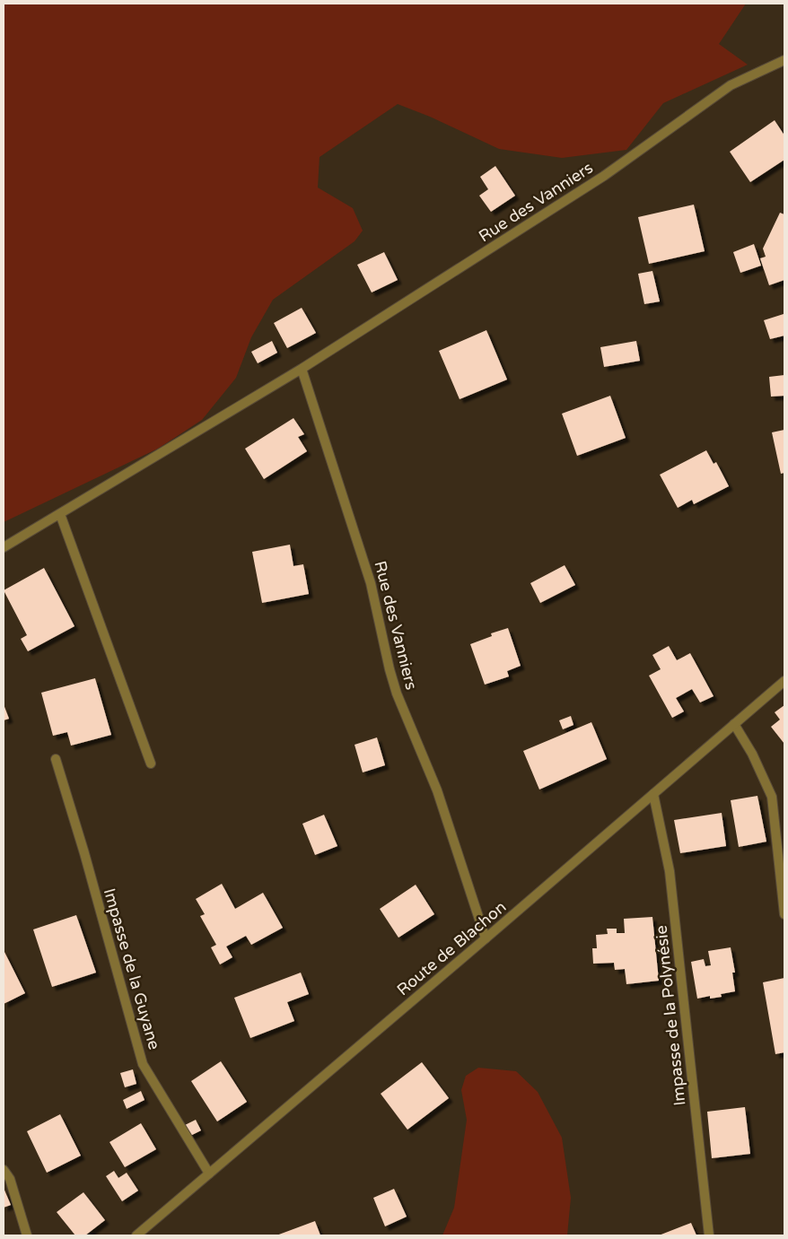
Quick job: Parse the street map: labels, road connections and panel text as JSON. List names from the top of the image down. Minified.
{"streets":{"street":["Rue des Vanniers","Route de Blachon","Impasse de la Guyane","Impasse de la Polynésie"]},"crossings":[["Rue des Vanniers","Route de Blachon"],["Route de Blachon","Impasse de la Guyane"],["Route de Blachon","Impasse de la Polynésie"]]}
